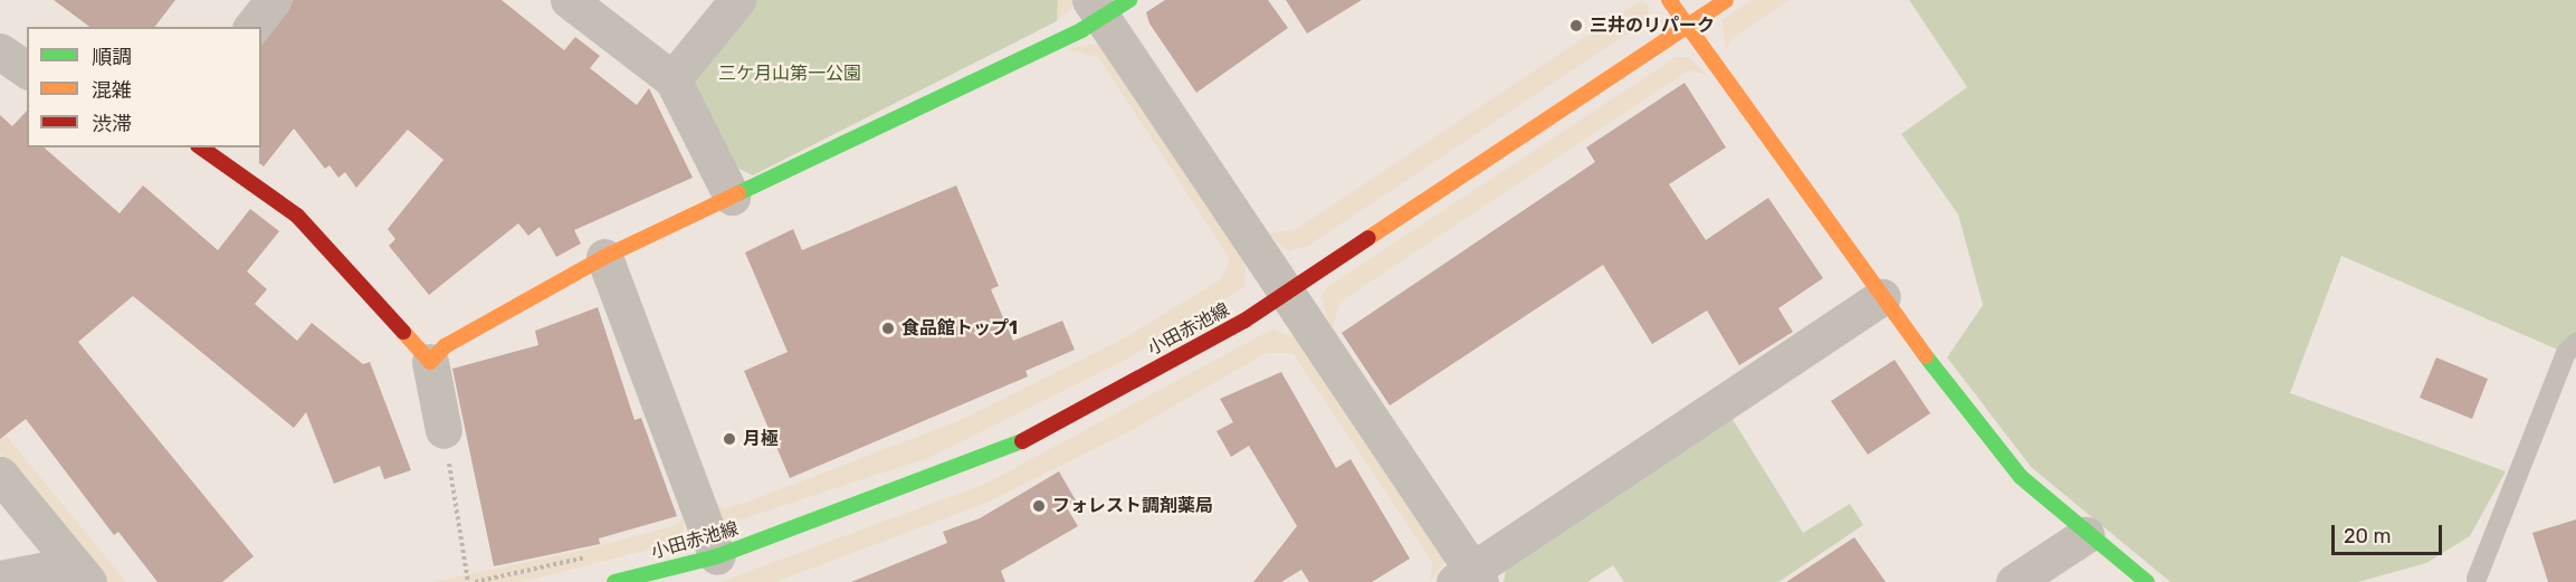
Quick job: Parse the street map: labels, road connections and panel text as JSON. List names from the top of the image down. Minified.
{"streets":{"street":["小田赤池線"]},"parks":["三ケ月山第一公園"],"places":["三井のリパーク","食品館トップ1","月極","フォレスト調剤薬局"],"legend":["順調","混雑","渋滞"],"scale_bar":"20 m"}
